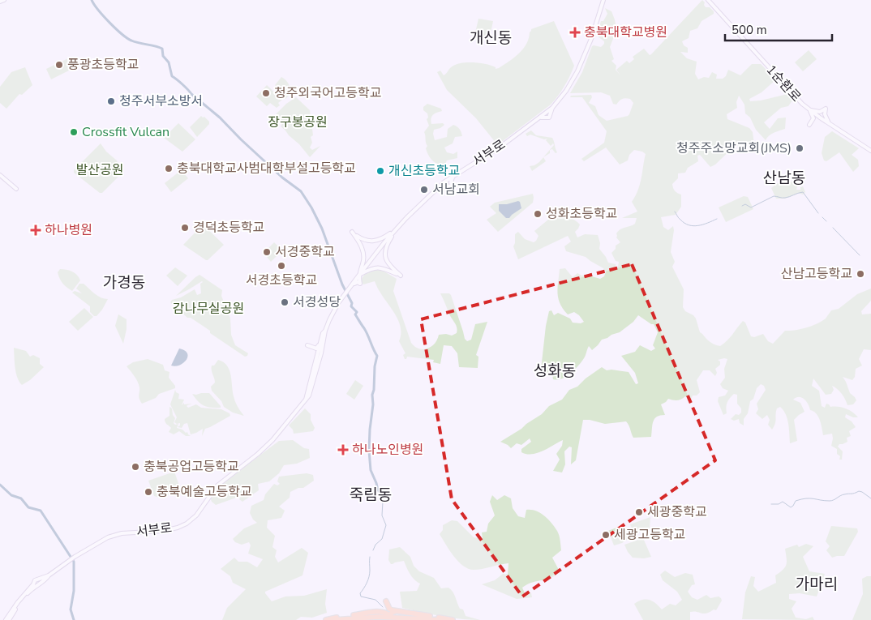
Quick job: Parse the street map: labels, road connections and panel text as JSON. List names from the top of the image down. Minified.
{"streets":{"main road":["1순환로","서부로"]},"districts":["개신동","산남동","가경동","성화동","죽림동","가마리"],"parks":["장구봉공원","발산공원","감나무실공원"],"places":{"health":["충북대학교병원","하나병원","하나노인병원"],"other":["풍광초등학교","청주외국어고등학교","청주서부소방서","Crossfit Vulcan","청주주소망교회(JMS)","충북대학교사범대학부설고등학교","개신초등학교","서남교회","성화초등학교","경덕초등학교","서경중학교","서경초등학교","산남고등학교","서경성당","충북공업고등학교","충북예술고등학교","세광중학교","세광고등학교"]},"scale_bar":"500 m"}
